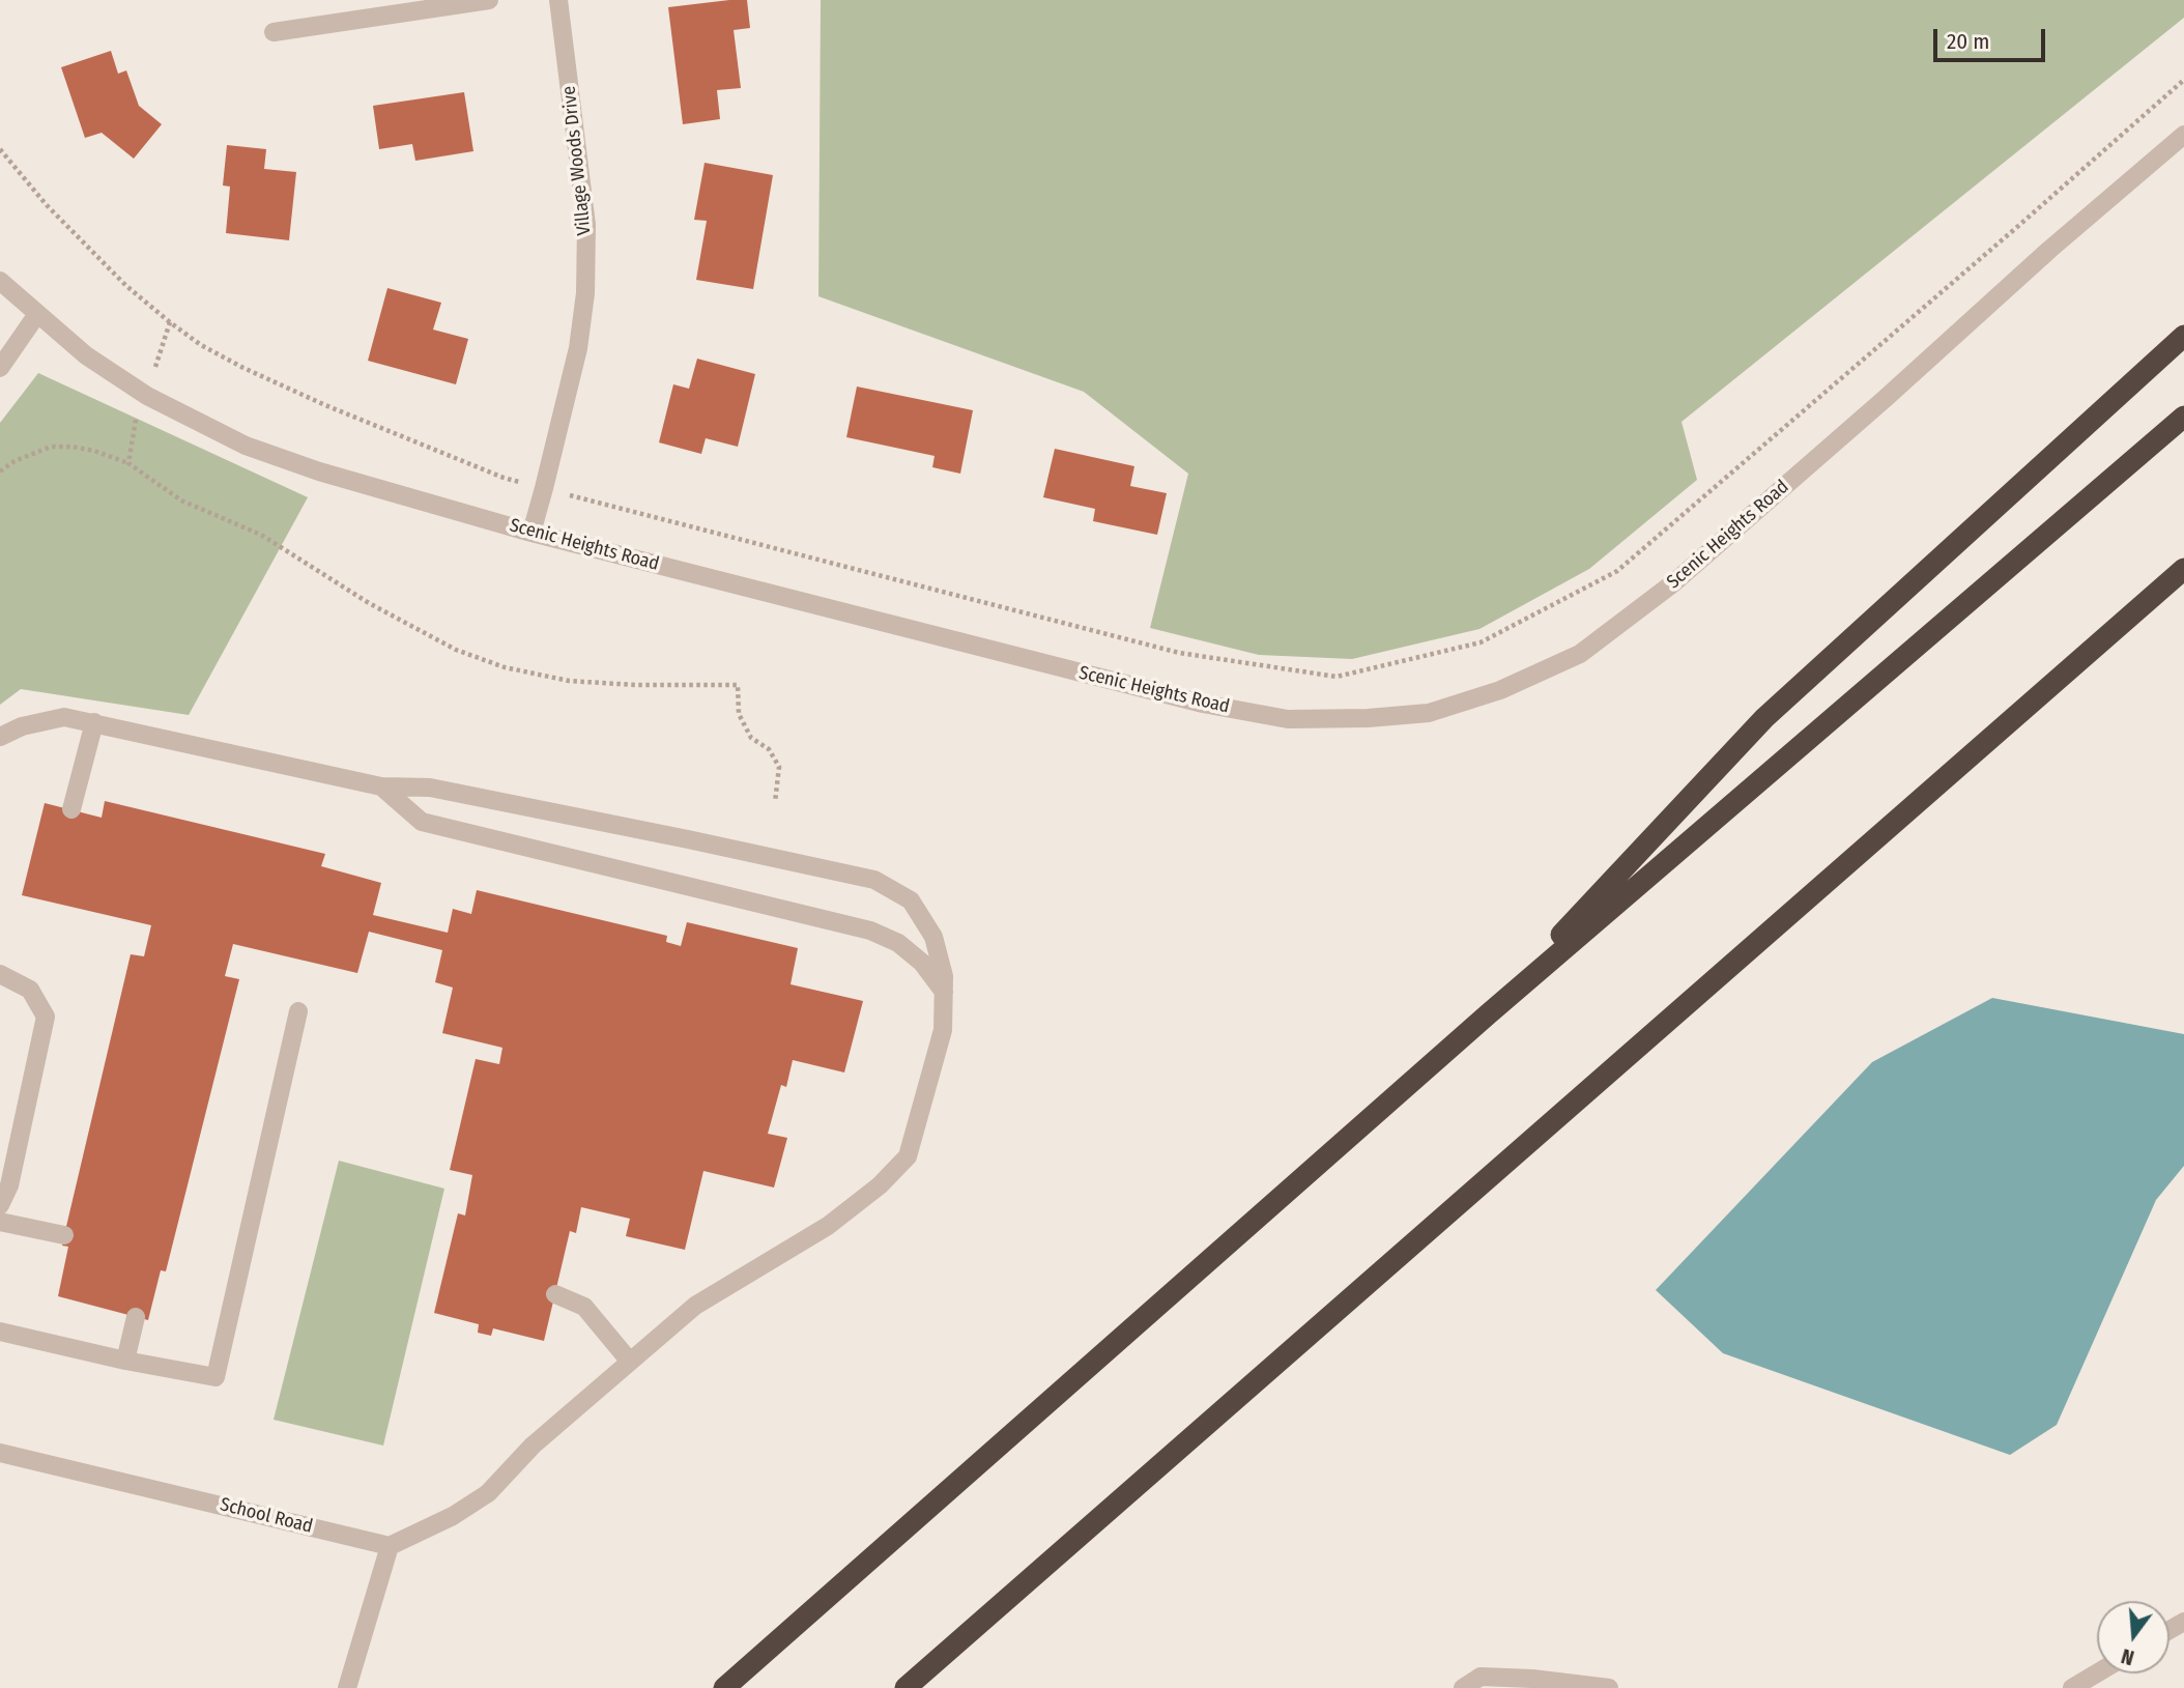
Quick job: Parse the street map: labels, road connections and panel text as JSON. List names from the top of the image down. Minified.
{"streets":{"street":["Village Woods Drive","Scenic Heights Road","School Road"]},"crossings":[["Village Woods Drive","Scenic Heights Road"]],"scale_bar":"20 m","north":"bottom"}
